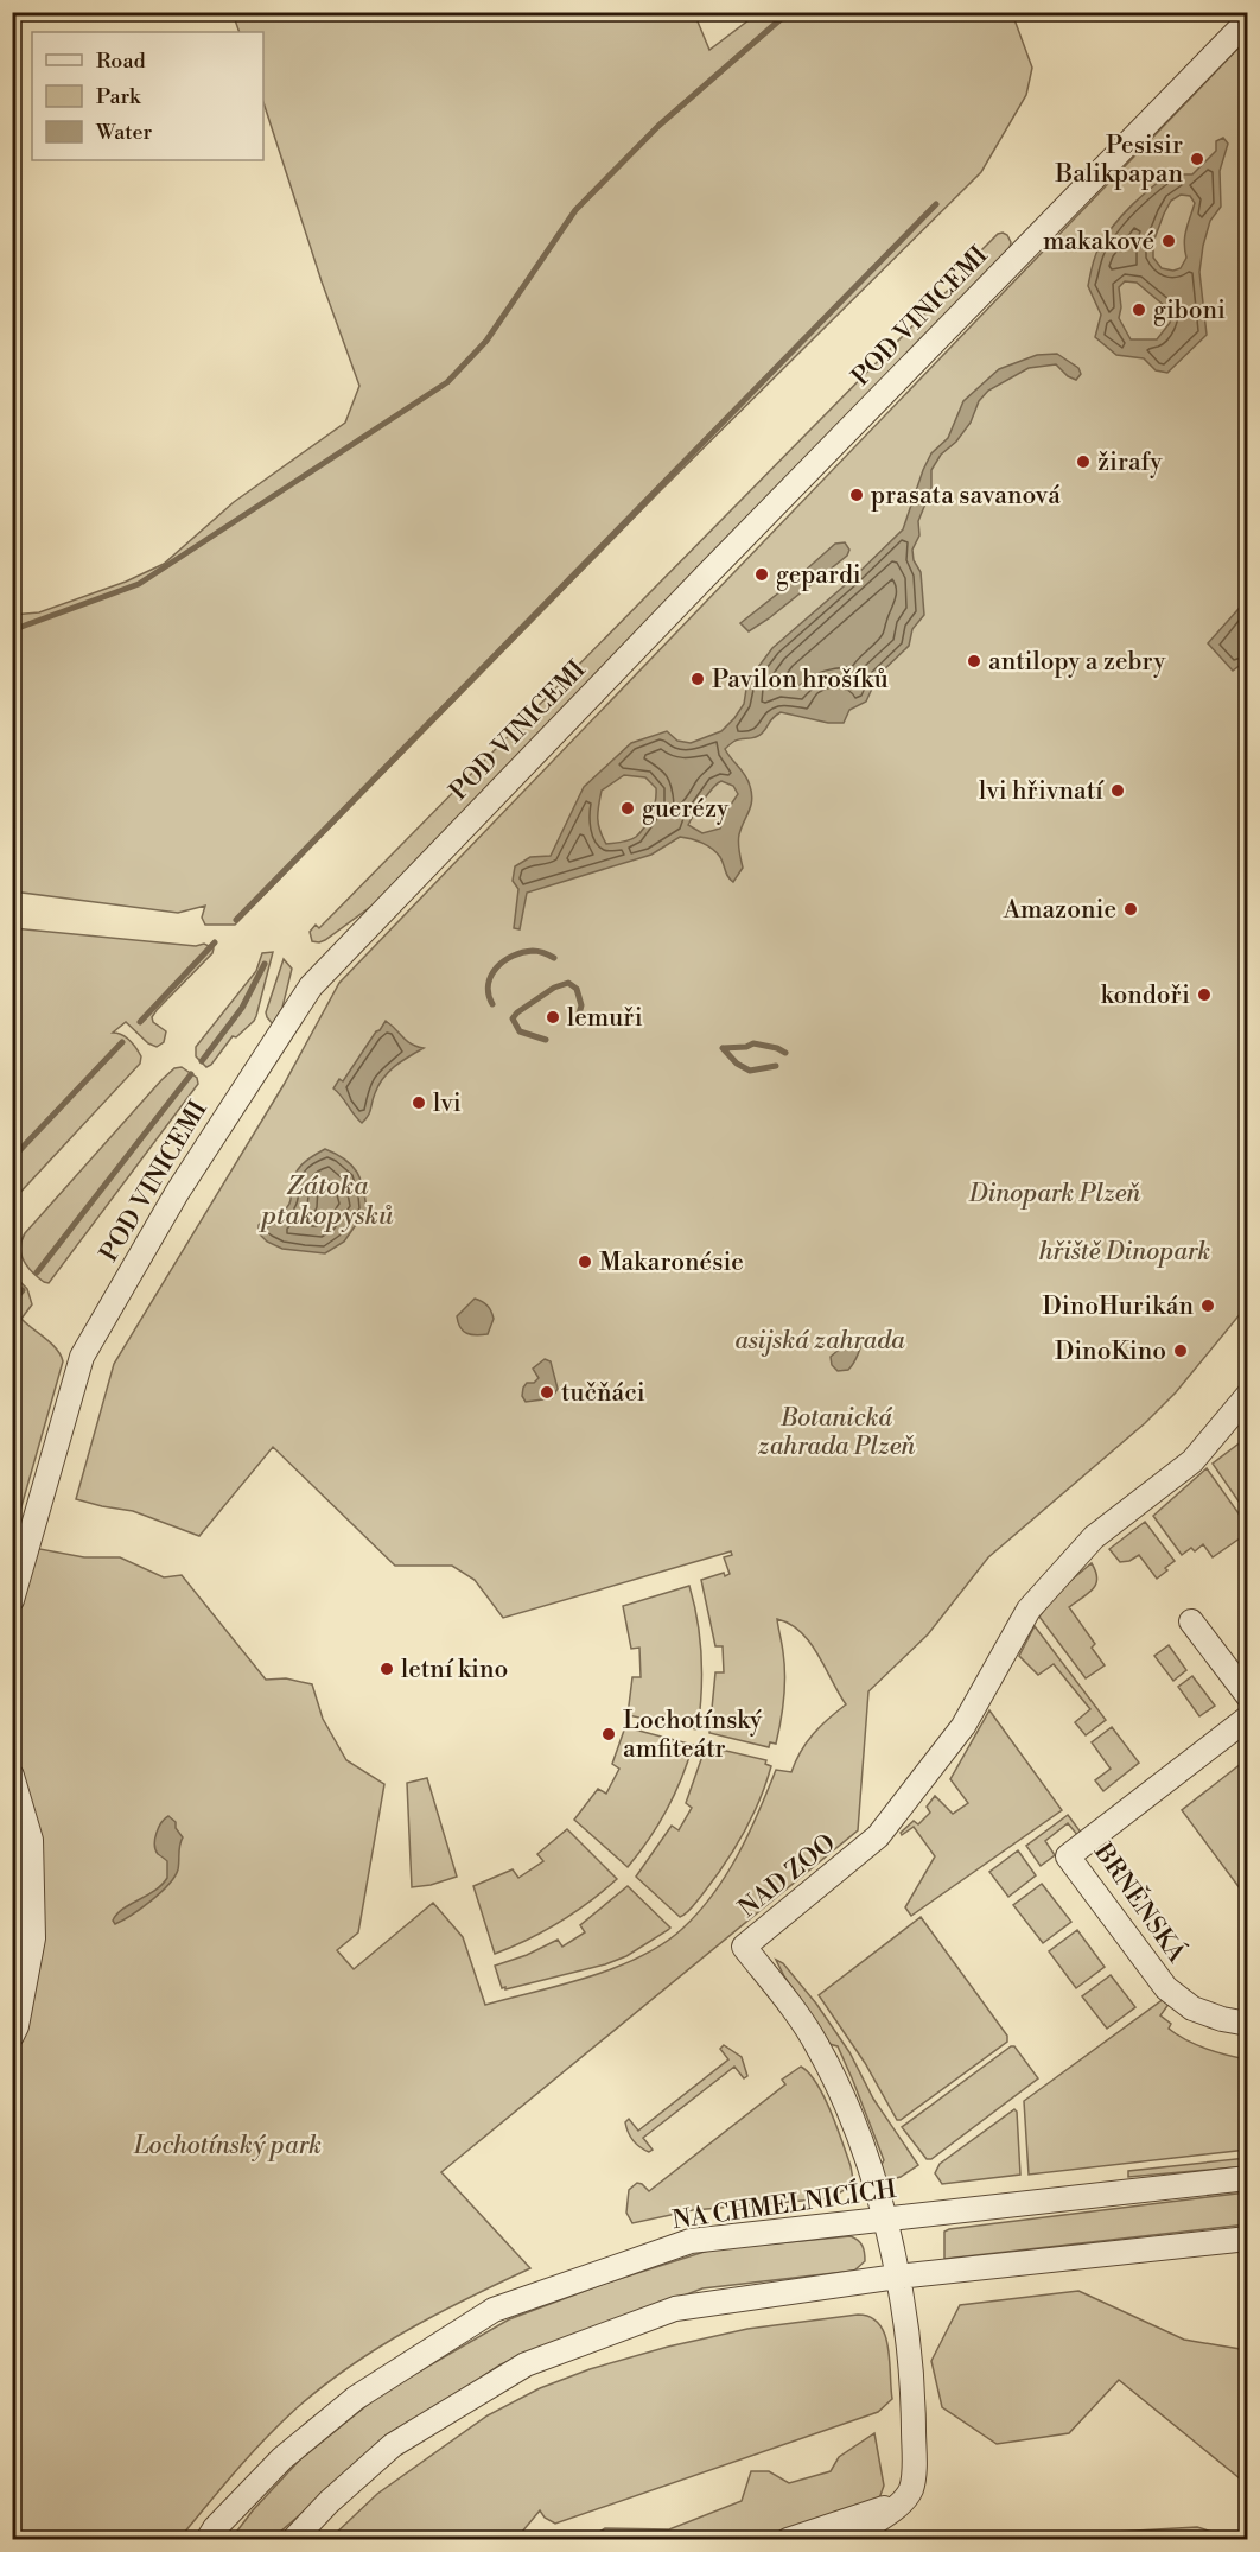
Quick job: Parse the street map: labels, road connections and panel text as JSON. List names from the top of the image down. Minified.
{"streets":{"street":["POD VINICEMI","NAD ZOO","BRNĚNSKÁ","NA CHMELNICÍCH"]},"crossings":[["NAD ZOO","NA CHMELNICÍCH"]],"water":["Zátoka ptakopysků"],"parks":["Dinopark Plzeň","hřiště Dinopark","asijská zahrada","Botanická zahrada Plzeň","Lochotínský park"],"places":["Pesisir Balikpapan","makakové","giboni","žirafy","prasata savanová","gepardi","antilopy a zebry","Pavilon hrošíků","lvi hřivnatí","guerézy","Amazonie","kondoři","lemuři","lvi","Makaronésie","DinoHurikán","DinoKino","tučňáci","letní kino","Lochotínský amfiteátr"],"legend":["Road","Park","Water"]}
